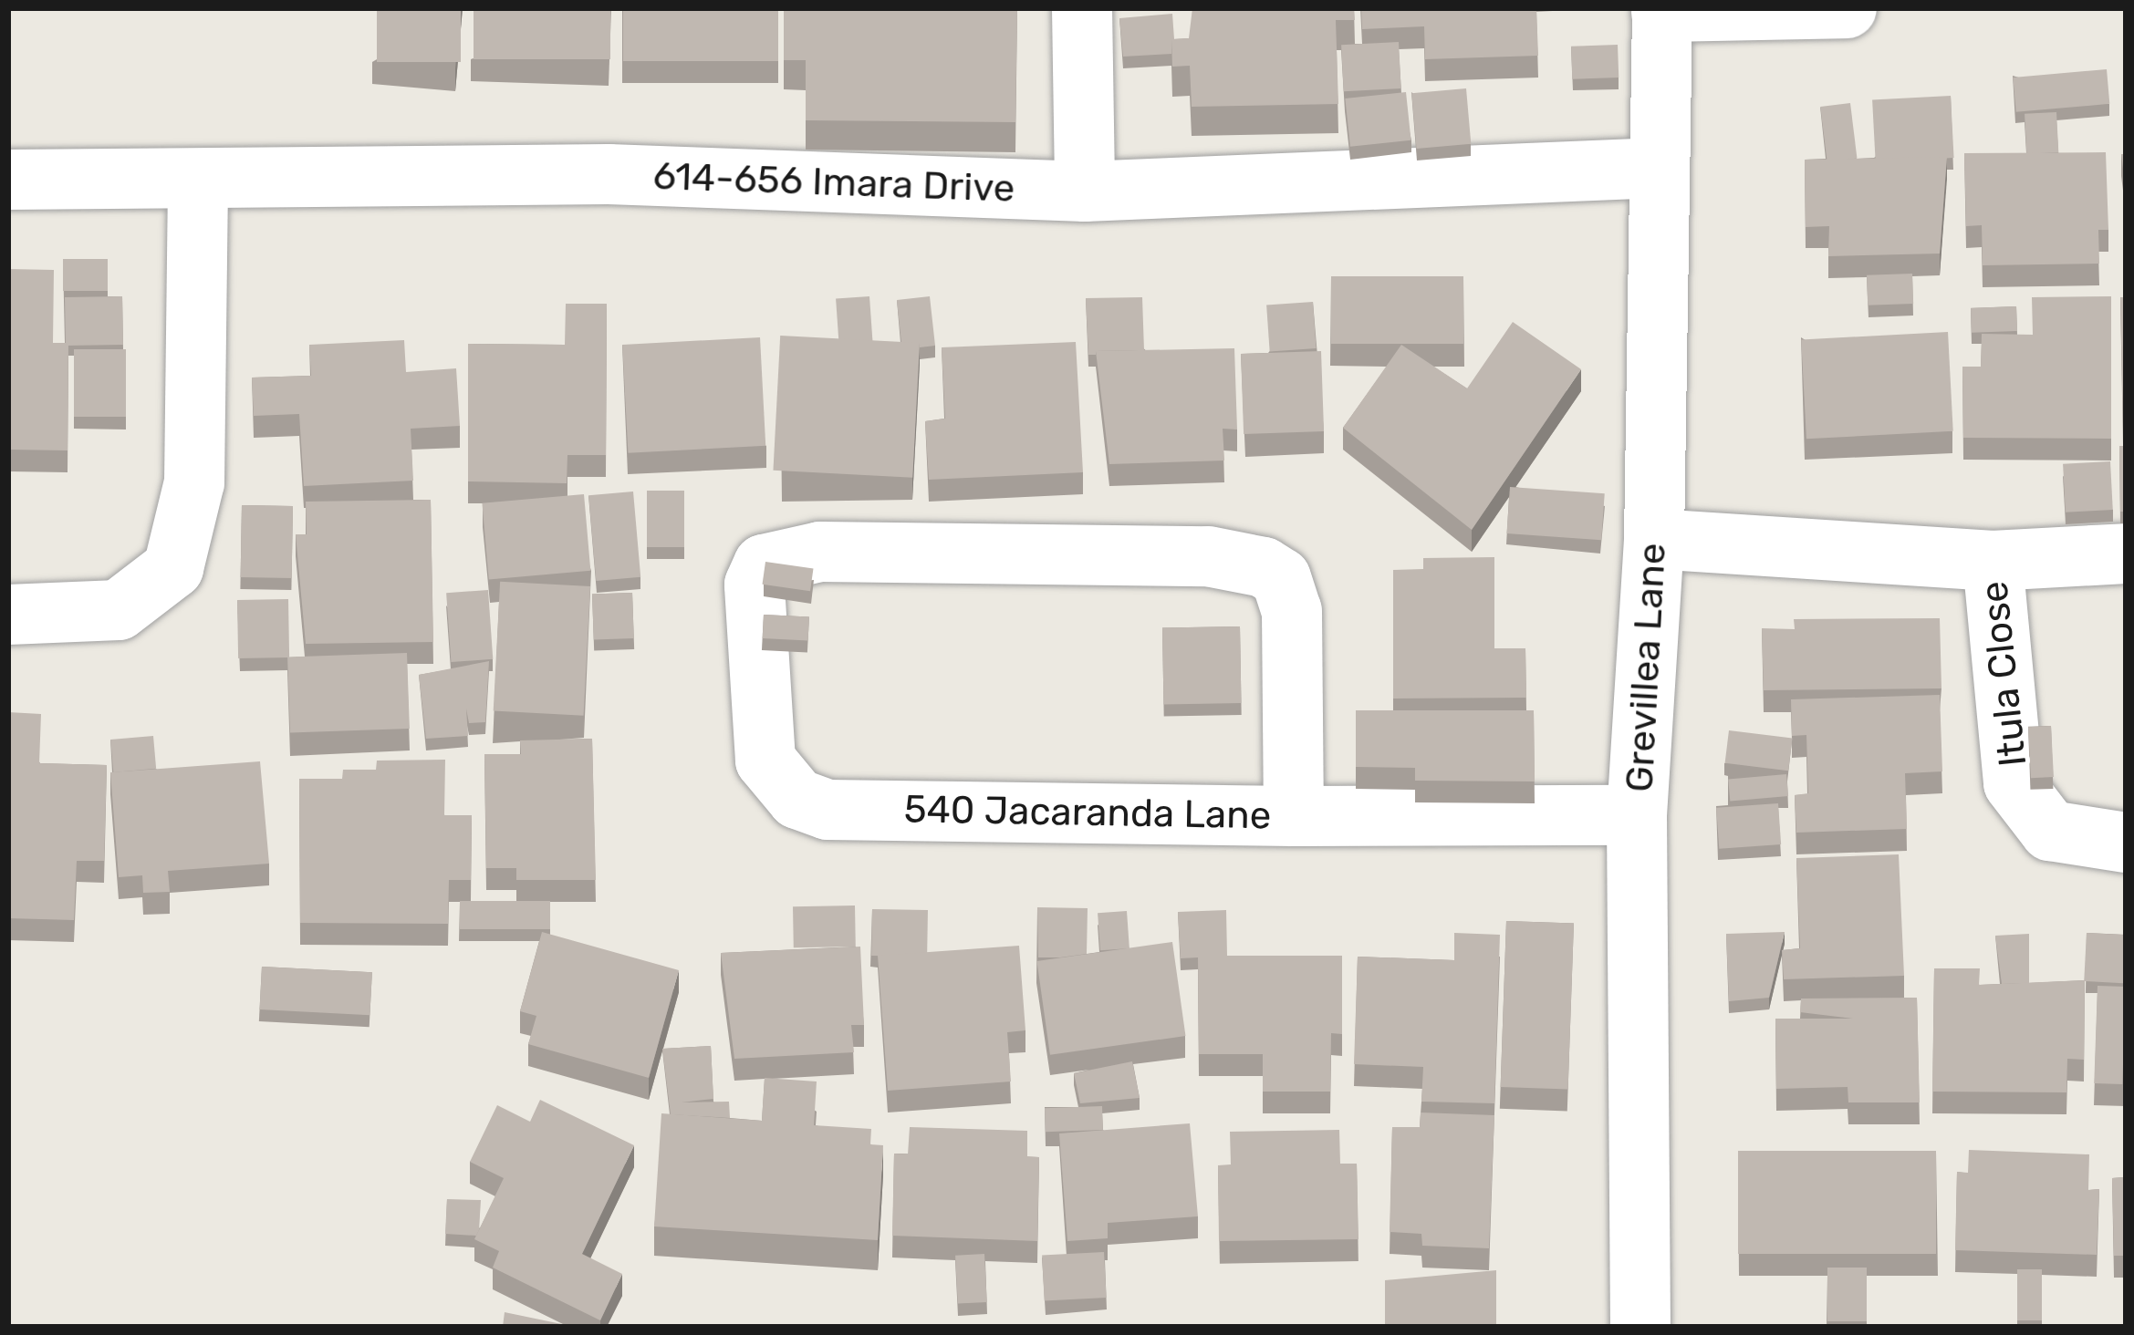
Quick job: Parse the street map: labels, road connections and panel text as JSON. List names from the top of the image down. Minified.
{"streets":{"street":["614-656 Imara Drive","Grevillea Lane","Itula Close","540 Jacaranda Lane"]},"crossings":[["614-656 Imara Drive","Grevillea Lane"]]}
